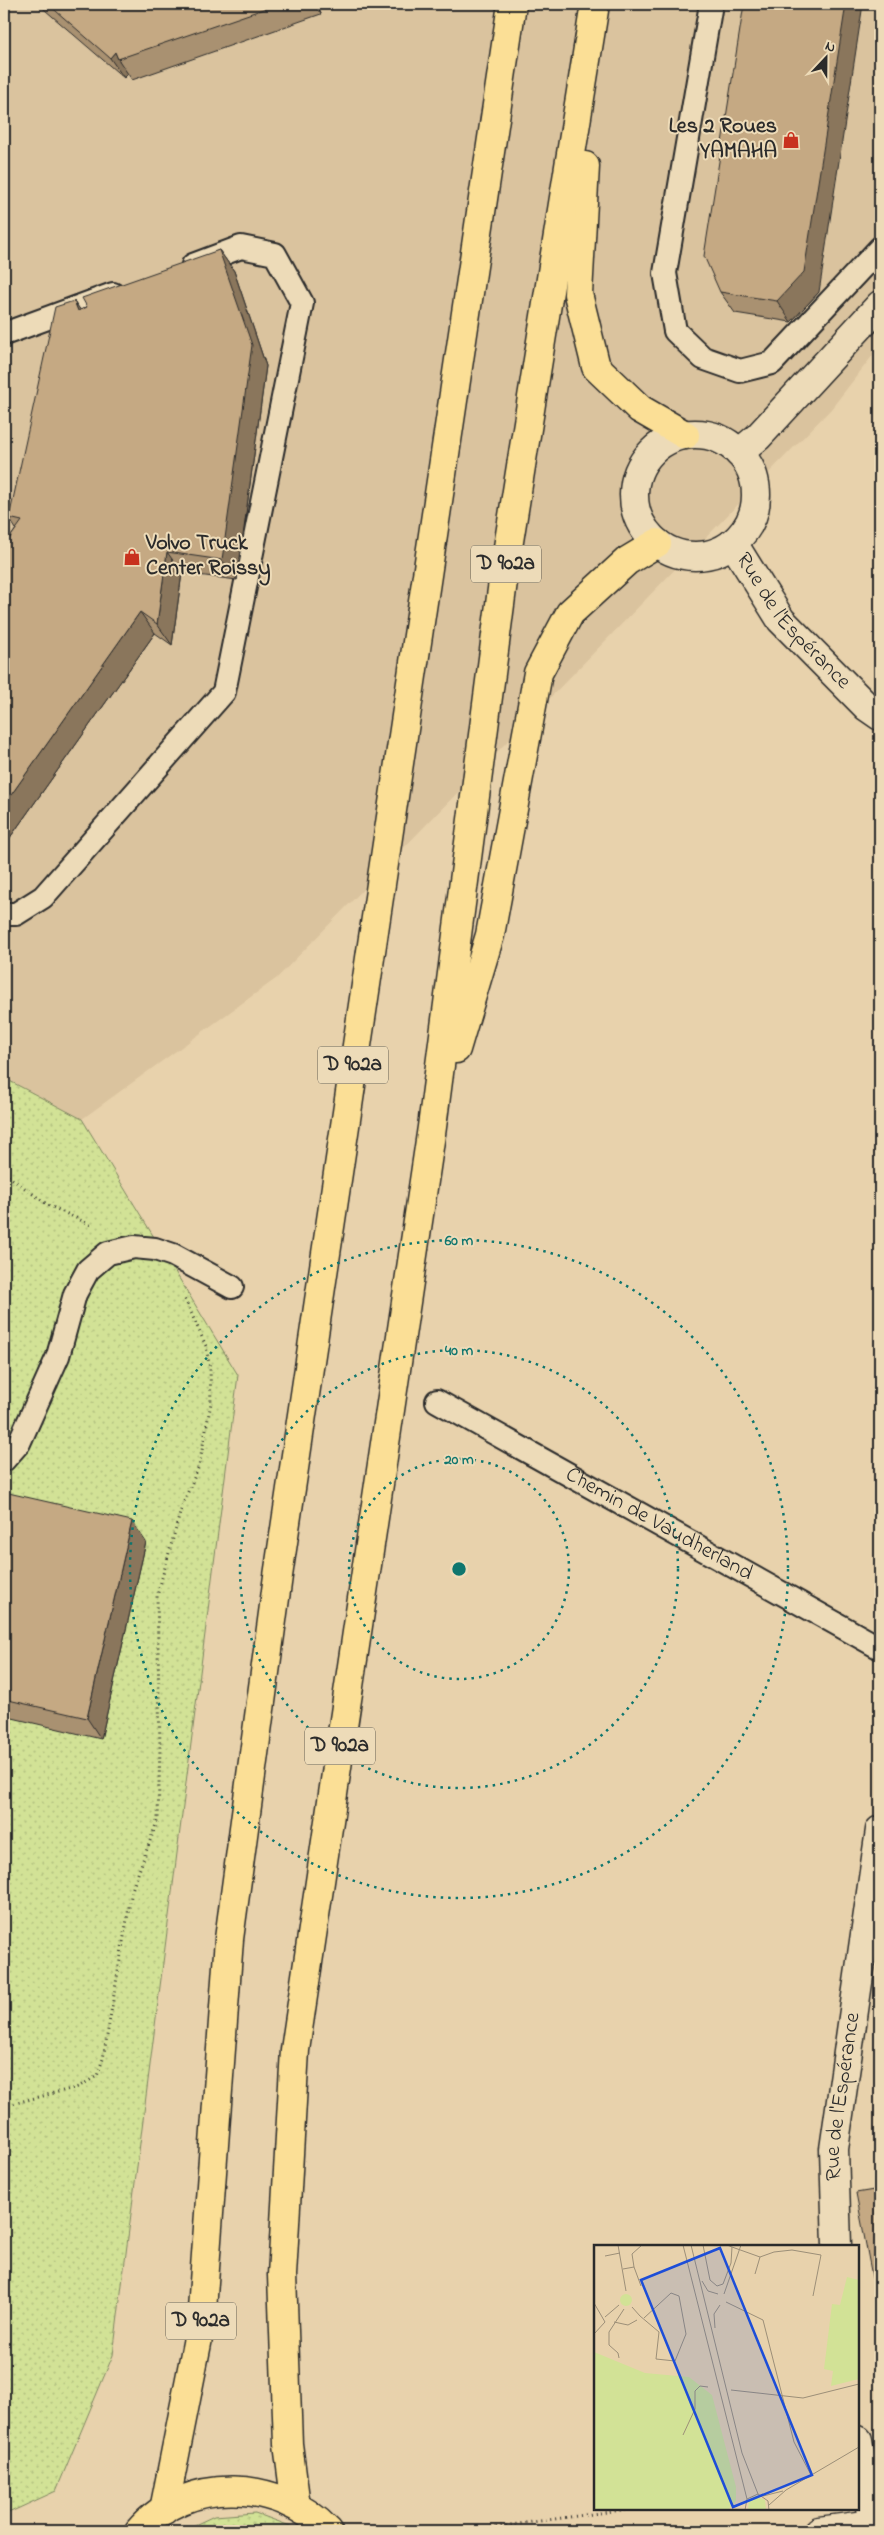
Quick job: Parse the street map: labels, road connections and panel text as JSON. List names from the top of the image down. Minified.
{"streets":{"main road":["D 902a","Rue de l'Espérance"],"lane":["Chemin de Vaudherland"]},"places":{"shop":["Les 2 Roues YAMAHA","Volvo Truck Center Roissy"]},"north":"top","rings":["60 m","40 m","20 m"]}
